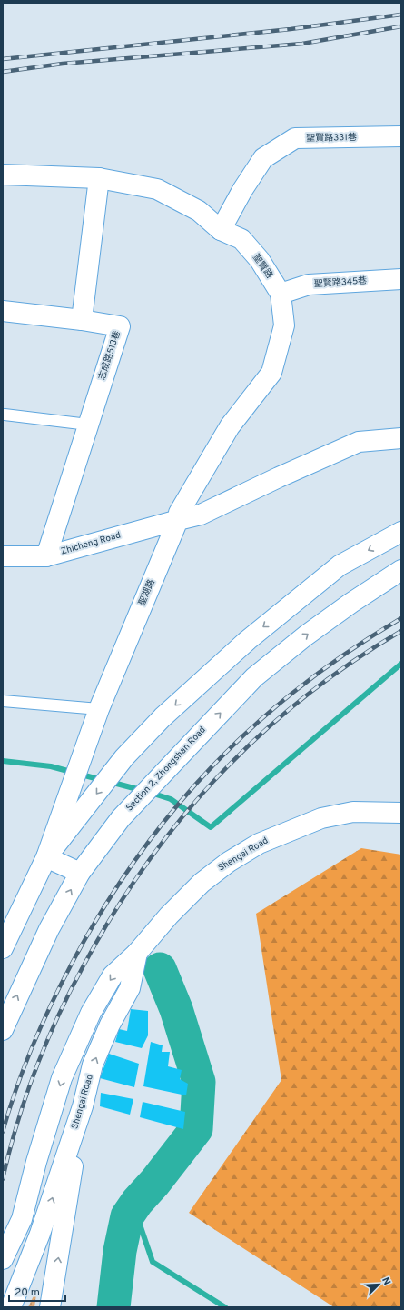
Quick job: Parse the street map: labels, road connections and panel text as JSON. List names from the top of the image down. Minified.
{"streets":{"main road":["聖賢路331巷","聖賢路","聖賢路345巷","志成路513巷","Zhicheng Road","聖湖路","Section 2, Zhongshan Road","Shengai Road"]},"crossings":[["聖賢路331巷","聖賢路"],["聖賢路","聖賢路345巷"],["聖賢路","Zhicheng Road"],["聖賢路","聖湖路"],["志成路513巷","Zhicheng Road"],["Zhicheng Road","聖湖路"]],"scale_bar":"20 m","north":"top right"}
